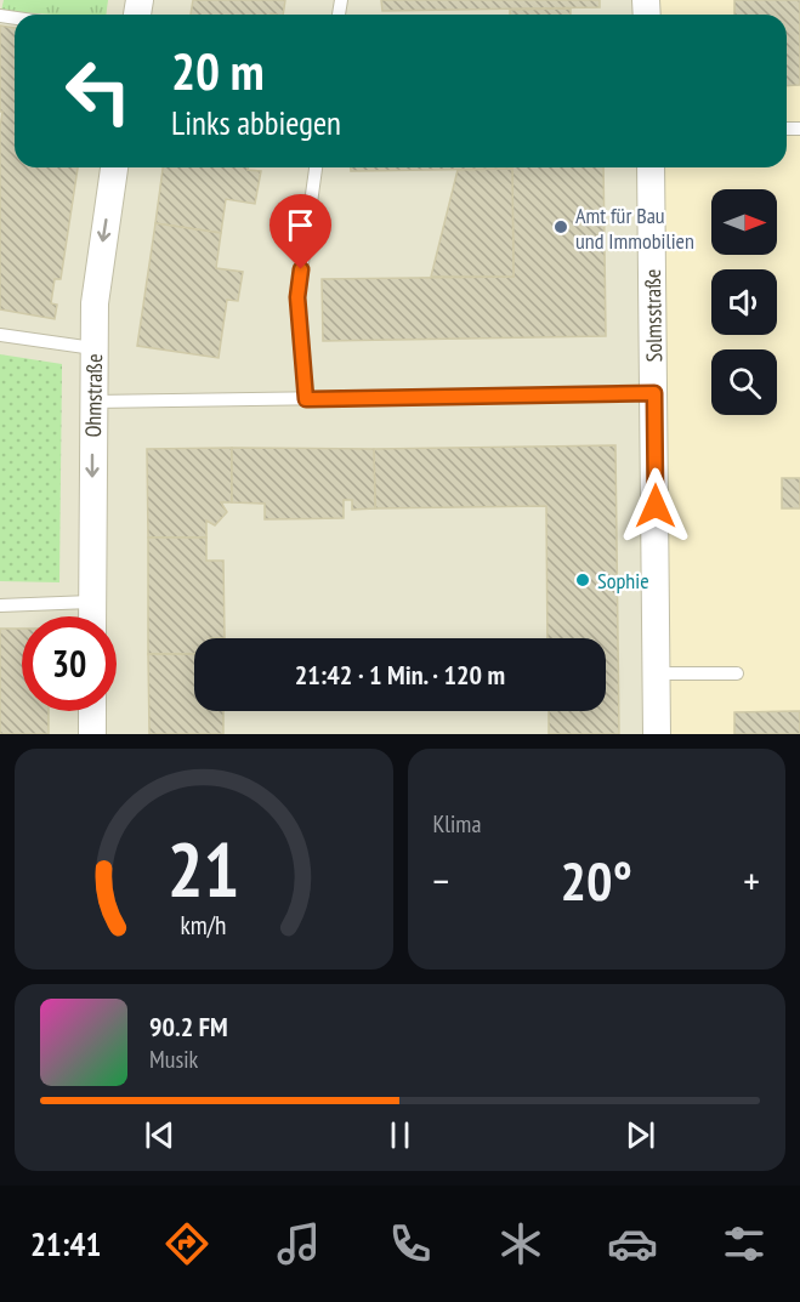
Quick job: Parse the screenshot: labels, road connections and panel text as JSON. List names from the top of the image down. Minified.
{"streets":{"street":["Solmsstraße","Ohmstraße"]},"one_way":["Ohmstraße"],"places":["Amt für Bau und Immobilien","Sophie"],"north":"right","page":{"turn":["20 m","Links abbiegen"],"limit":"30","trip":"21:42 · 1 Min. · 120 m","tile":"Klima","heat":["−","20°","+"],"song":["90.2 FM","Musik"],"tabs":"21:41","gauge":["21","km/h"]}}
